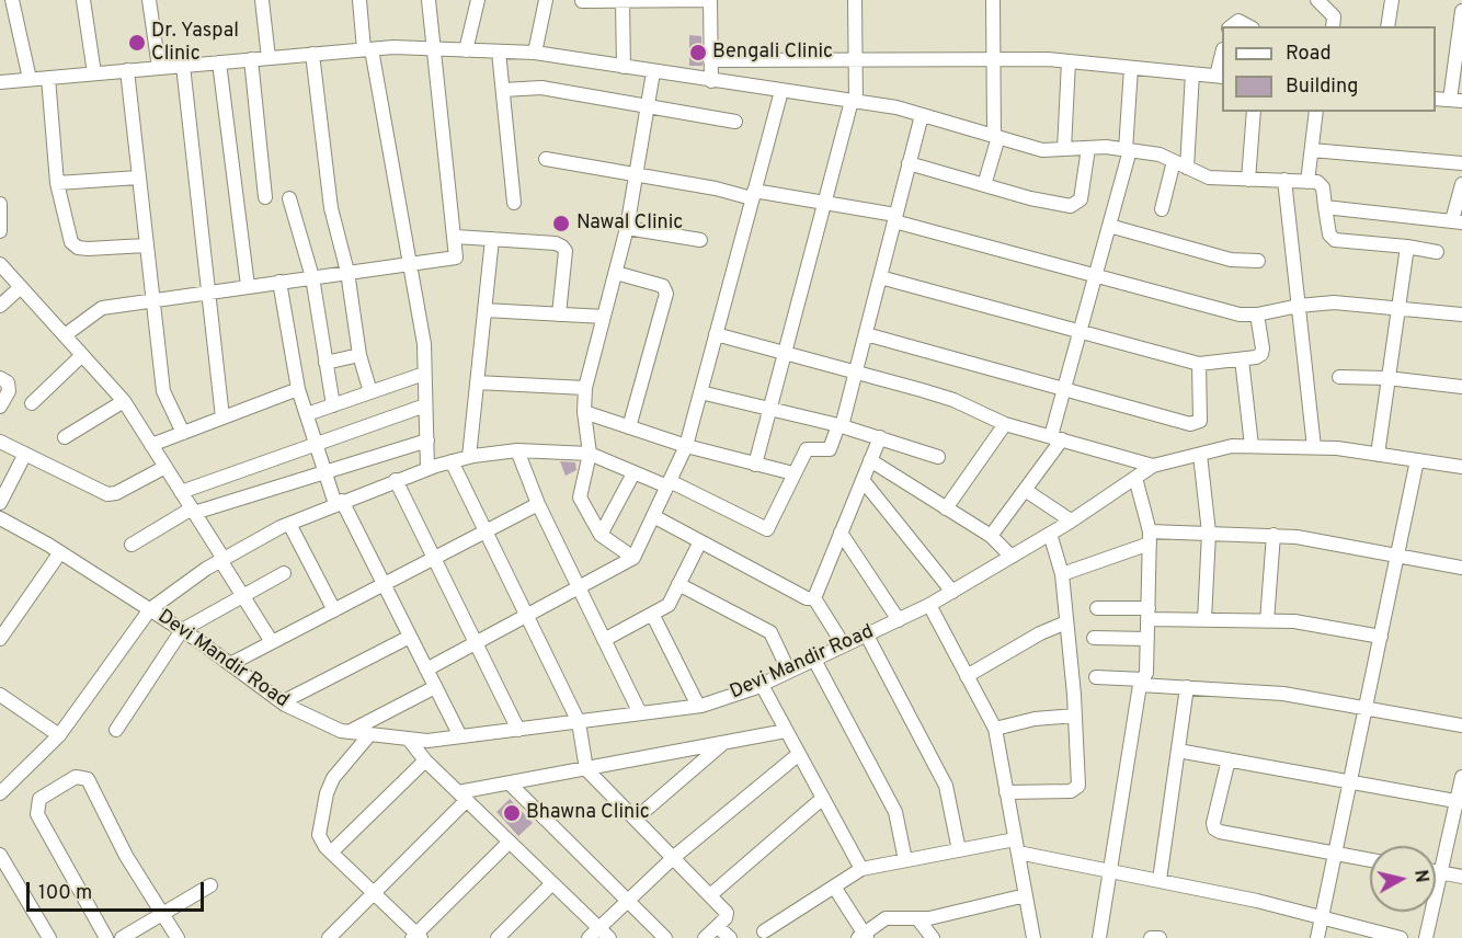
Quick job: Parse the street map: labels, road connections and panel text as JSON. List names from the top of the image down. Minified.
{"streets":{"street":["Devi Mandir Road"]},"places":["Dr. Yaspal Clinic","Bengali Clinic","Nawal Clinic","Bhawna Clinic"],"legend":["Road","Building"],"scale_bar":"100 m","north":"right"}
